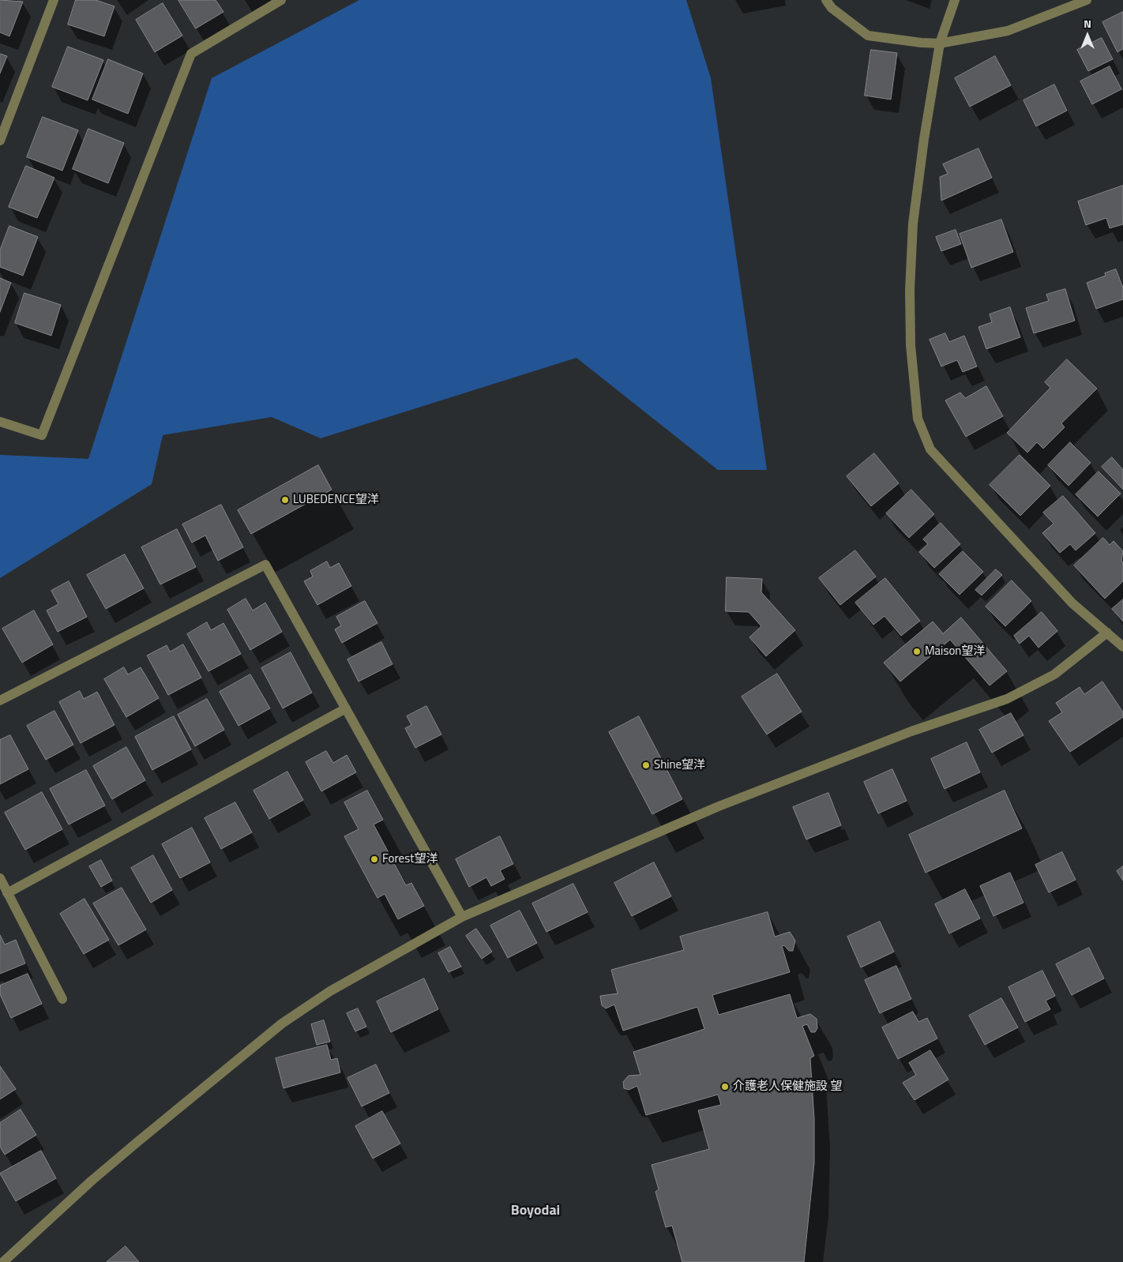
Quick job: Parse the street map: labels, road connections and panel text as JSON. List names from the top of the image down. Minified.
{"districts":["Boyodai"],"places":["LUBEDENCE望洋","Maison望洋","Shine望洋","Forest望洋","介護老人保健施設 望"],"north":"top"}
